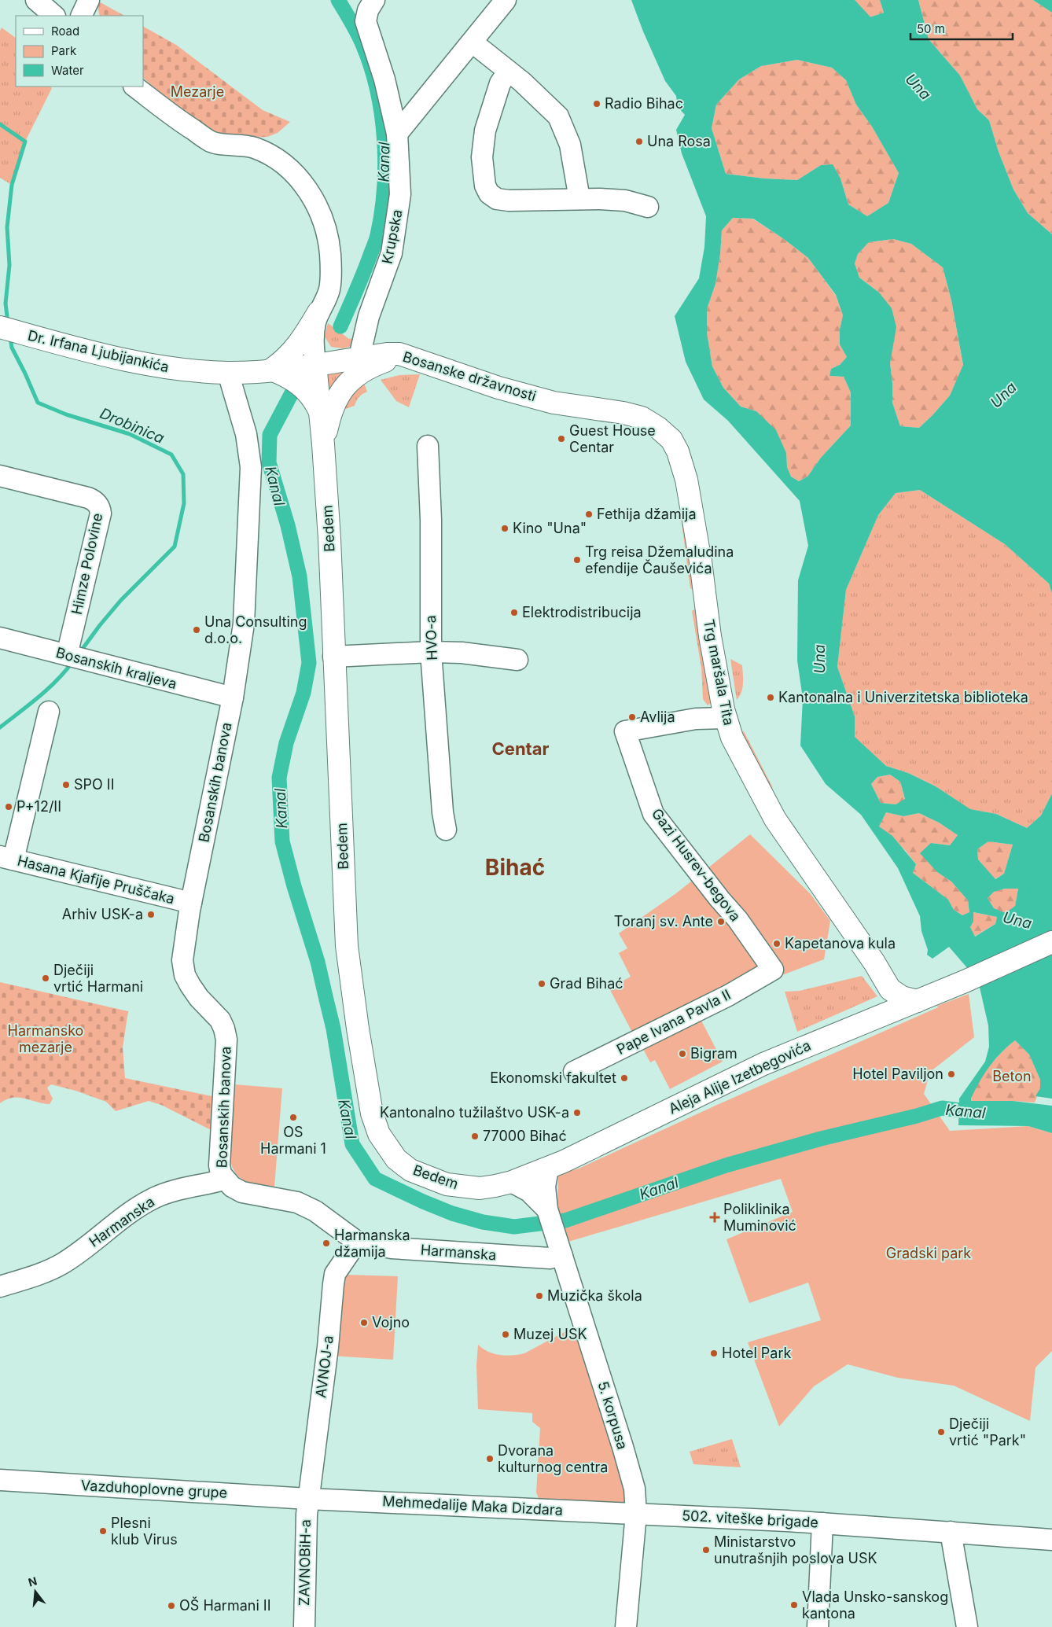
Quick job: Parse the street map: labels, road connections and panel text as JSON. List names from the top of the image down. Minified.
{"streets":{"main road":["Dr. Irfana Ljubijankića","Bosanske državnosti","Bedem","Trg maršala Tita","Aleja Alije Izetbegovića"],"street":["Krupska","Himze Polovine","HVO-a","Bosanskih kraljeva","Bosanskih banova","Gazi Husrev-begova","Hasana Kjafije Pruščaka","Pape Ivana Pavla II","Harmanska","AVNOJ-a","5. korpusa","Vazduhoplovne grupe","Mehmedalije Maka Dizdara","502. viteške brigade","ZAVNOBiH-a"]},"crossings":[["Krupska","Bosanske državnosti"],["Dr. Irfana Ljubijankića","Bosanske državnosti"],["Dr. Irfana Ljubijankića","Bedem"],["Dr. Irfana Ljubijankića","Bosanskih banova"],["Bosanske državnosti","Bedem"],["Bosanske državnosti","Trg maršala Tita"],["Bedem","Aleja Alije Izetbegovića"],["Bedem","5. korpusa"],["Himze Polovine","Bosanskih kraljeva"],["Bosanskih kraljeva","Bosanskih banova"],["Trg maršala Tita","Gazi Husrev-begova"],["Bosanskih banova","Hasana Kjafije Pruščaka"],["Bosanskih banova","Harmanska"],["Gazi Husrev-begova","Pape Ivana Pavla II"],["Aleja Alije Izetbegovića","5. korpusa"],["Harmanska","AVNOJ-a"],["Harmanska","5. korpusa"],["AVNOJ-a","Vazduhoplovne grupe"],["AVNOJ-a","Mehmedalije Maka Dizdara"],["AVNOJ-a","ZAVNOBiH-a"],["5. korpusa","Mehmedalije Maka Dizdara"],["5. korpusa","502. viteške brigade"],["Vazduhoplovne grupe","Mehmedalije Maka Dizdara"],["Vazduhoplovne grupe","ZAVNOBiH-a"],["Mehmedalije Maka Dizdara","502. viteške brigade"],["Mehmedalije Maka Dizdara","ZAVNOBiH-a"]],"districts":["Centar","Bihać"],"water":["Una","Kanal","Drobinica"],"parks":["Mezarje","Harmansko mezarje","Beton","Gradski park"],"places":{"other":["Radio Bihac","Una Rosa","Guest House Centar","Fethija džamija","Kino \"Una\"","Trg reisa Džemaludina efendije Čauševića","Elektrodistribucija","Una Consulting d.o.o.","Kantonalna i Univerzitetska biblioteka","Avlija","SPO II","P+12/II","Arhiv USK-a","Toranj sv. Ante","Kapetanova kula","Dječiji vrtić Harmani","Grad Bihać","Bigram","Hotel Paviljon","Ekonomski fakultet","Kantonalno tužilaštvo USK-a","OS Harmani 1","77000 Bihać","Harmanska džamija","Muzička škola","Vojno","Muzej USK","Hotel Park","Dječiji vrtić \"Park\"","Dvorana kulturnog centra","Plesni klub Virus","Ministarstvo unutrašnjih poslova USK","Vlada Unsko-sanskog kantona","OŠ Harmani II"],"health":["Poliklinika Muminović"]},"legend":["Road","Park","Water"],"scale_bar":"50 m","north":"top"}
